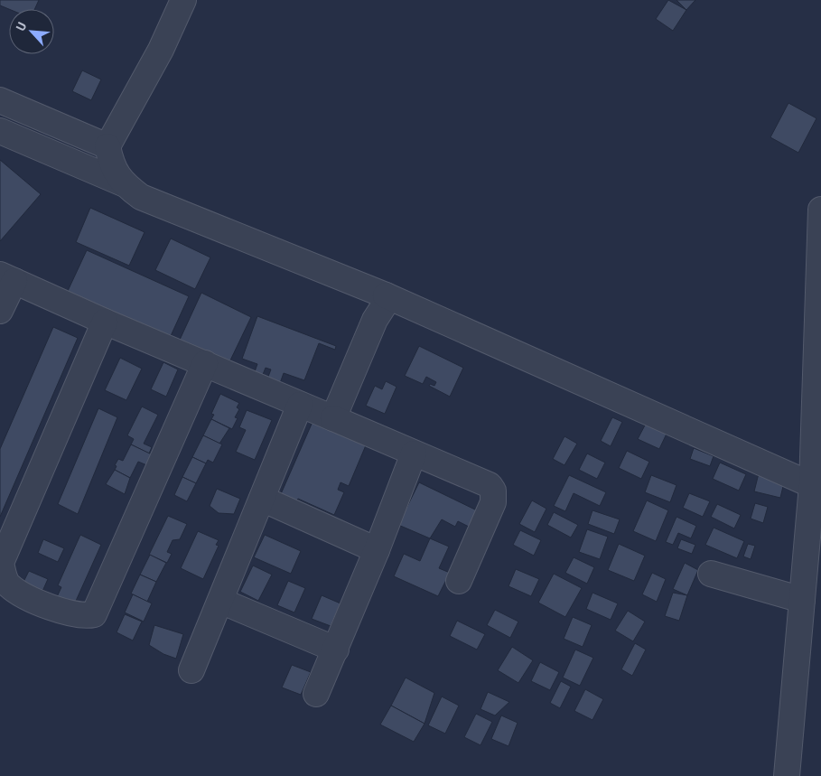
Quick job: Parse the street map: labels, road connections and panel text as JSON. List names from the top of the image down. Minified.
{"north":"top left"}
